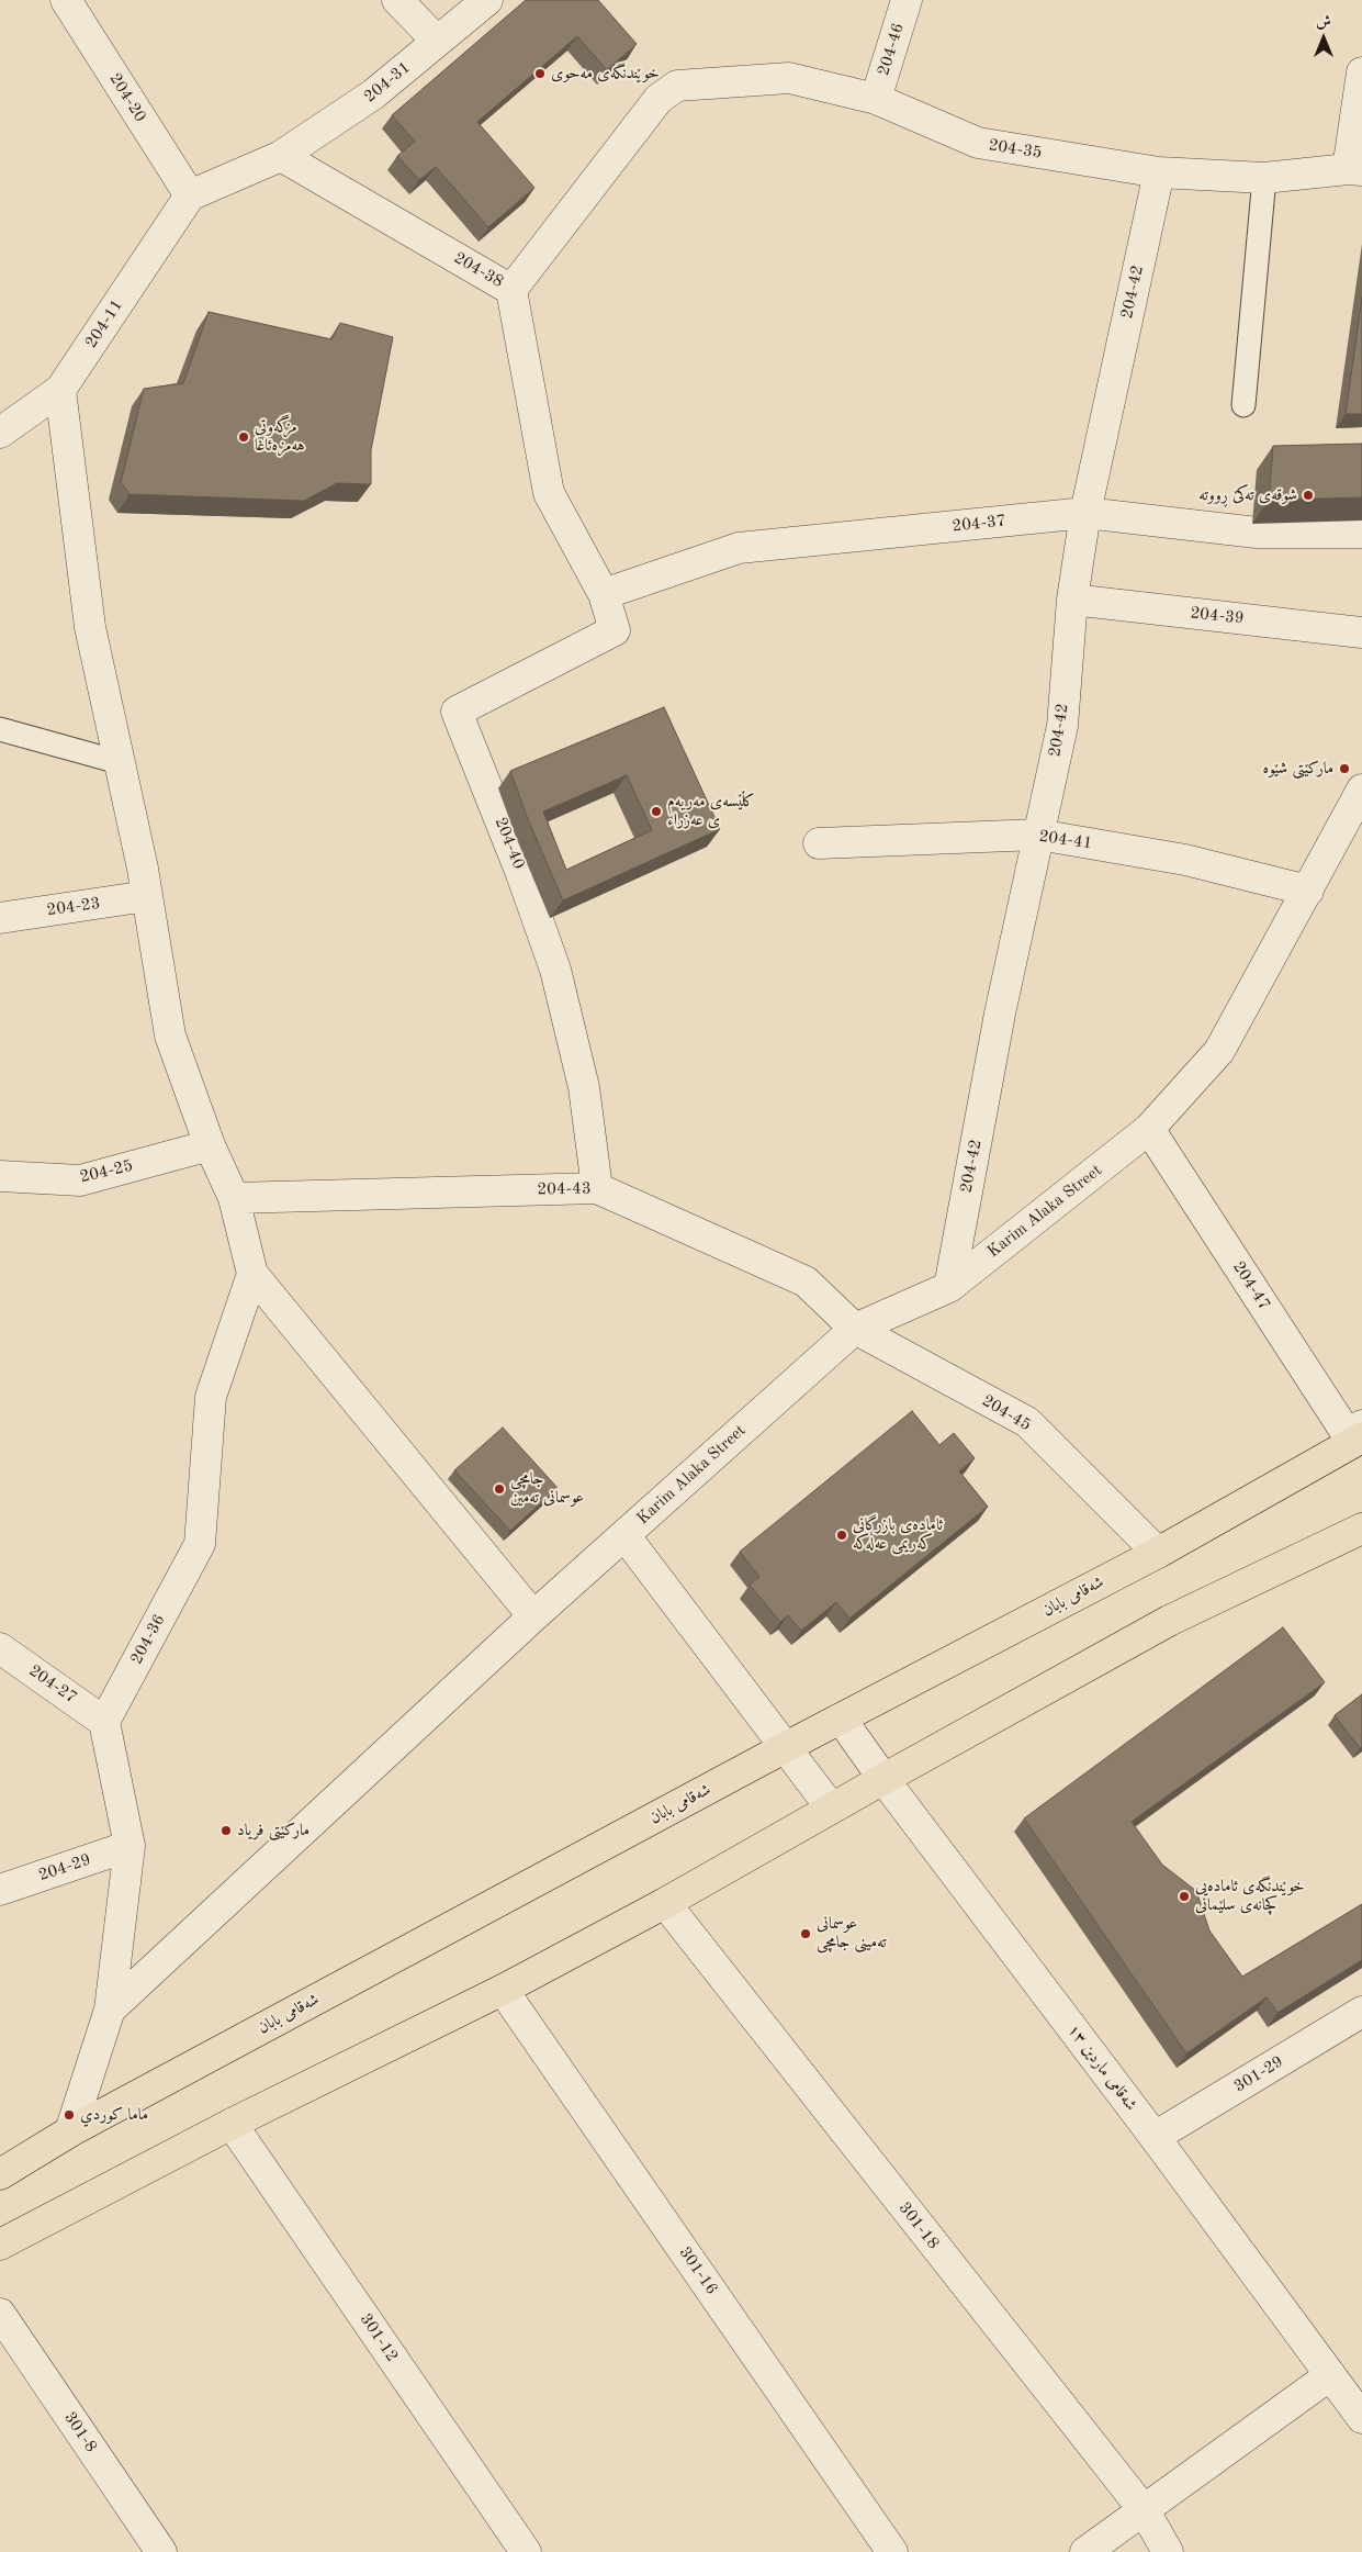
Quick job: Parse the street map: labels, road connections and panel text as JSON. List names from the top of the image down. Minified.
{"streets":{"main road":["شەقامی بابان"],"street":["204-46","204-31","204-20","204-35","204-38","204-42","204-11","204-37","204-39","204-41","204-40","204-23","204-25","204-43","Karim Alaka Street","204-47","204-45","204-36","204-27","204-29","شەقامی ماردین ١٣","301-29","301-18","301-16","301-12","301-8"]},"crossings":[["204-46","204-35"],["204-31","204-38"],["204-20","204-11"],["204-35","204-38"],["204-35","204-42"],["204-38","204-37"],["204-38","204-40"],["204-42","204-37"],["204-42","204-39"],["204-42","204-41"],["204-42","Karim Alaka Street"],["204-37","204-40"],["204-41","Karim Alaka Street"],["204-40","204-43"],["204-43","Karim Alaka Street"],["204-43","204-45"],["Karim Alaka Street","204-47"],["Karim Alaka Street","204-45"],["204-47","شەقامی بابان"],["204-45","شەقامی بابان"],["شەقامی بابان","شەقامی ماردین ١٣"],["204-36","204-27"],["شەقامی ماردین ١٣","301-29"]],"places":["خوێندنگەی مەحوی","مزگەوتی هەمزەئاغا","شوقەی تەکێ ڕووتە","مارکێتی شێوە","کڵێسەی مەریەم ی عەزراء","جامچی عوسمانی تەمین","ئامادەی بازرگانی کەریمی عەلەکە","مارکێتی فریاد","خوێندنگەی ئامادەیی کچانەی سلێمانی","عوسمانی تەمینی جامچی","ماما كوردي"],"north":"top"}
